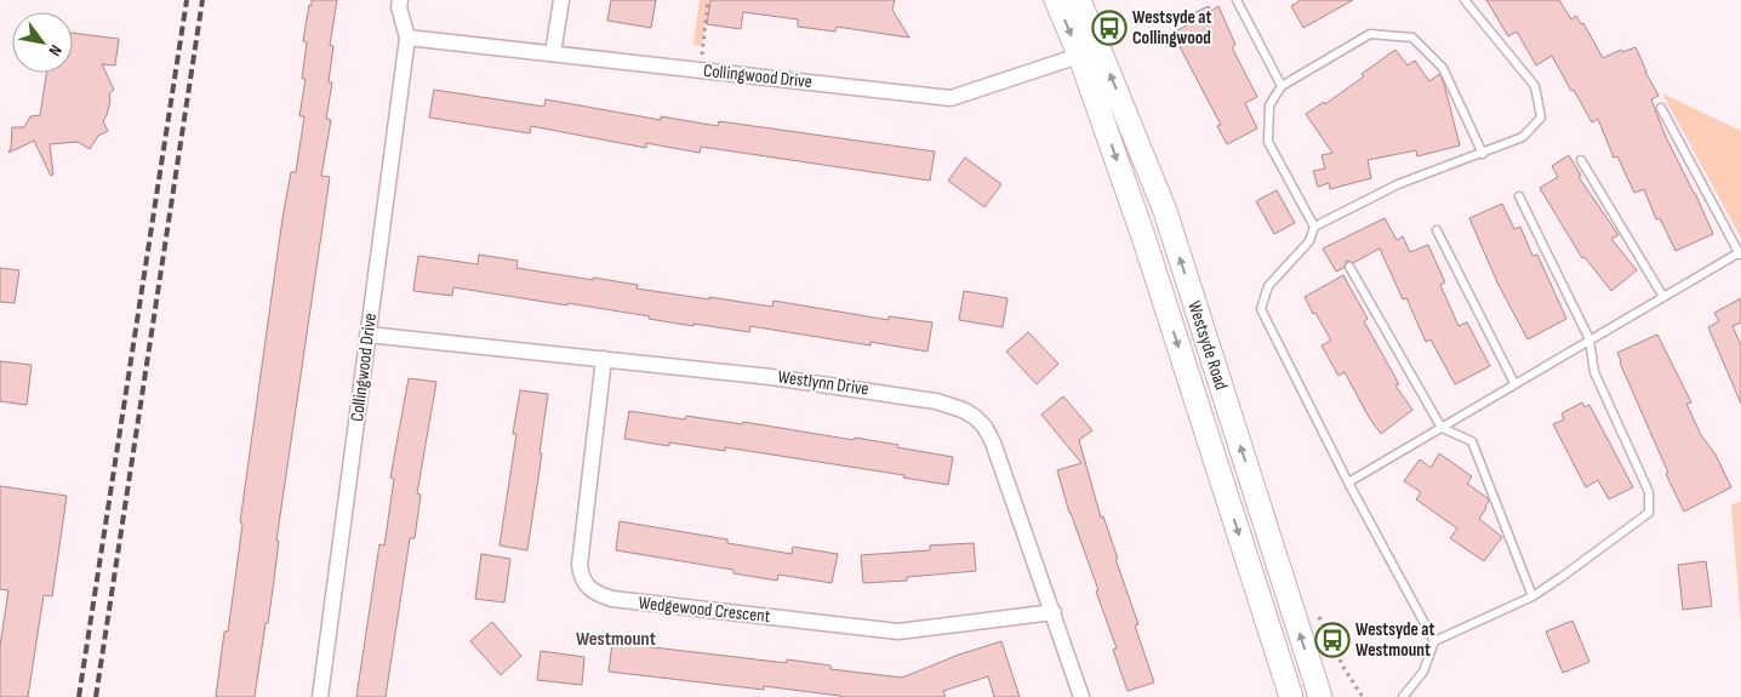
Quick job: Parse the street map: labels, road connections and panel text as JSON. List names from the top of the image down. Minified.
{"streets":{"main road":["Westsyde Road"],"street":["Collingwood Drive","Westlynn Drive","Wedgewood Crescent"]},"crossings":[["Collingwood Drive","Westsyde Road"],["Collingwood Drive","Westlynn Drive"],["Westlynn Drive","Wedgewood Crescent"]],"districts":["Westmount"],"places":{"bus stop":["Westsyde at Collingwood","Westsyde at Westmount"]},"north":"bottom right"}
